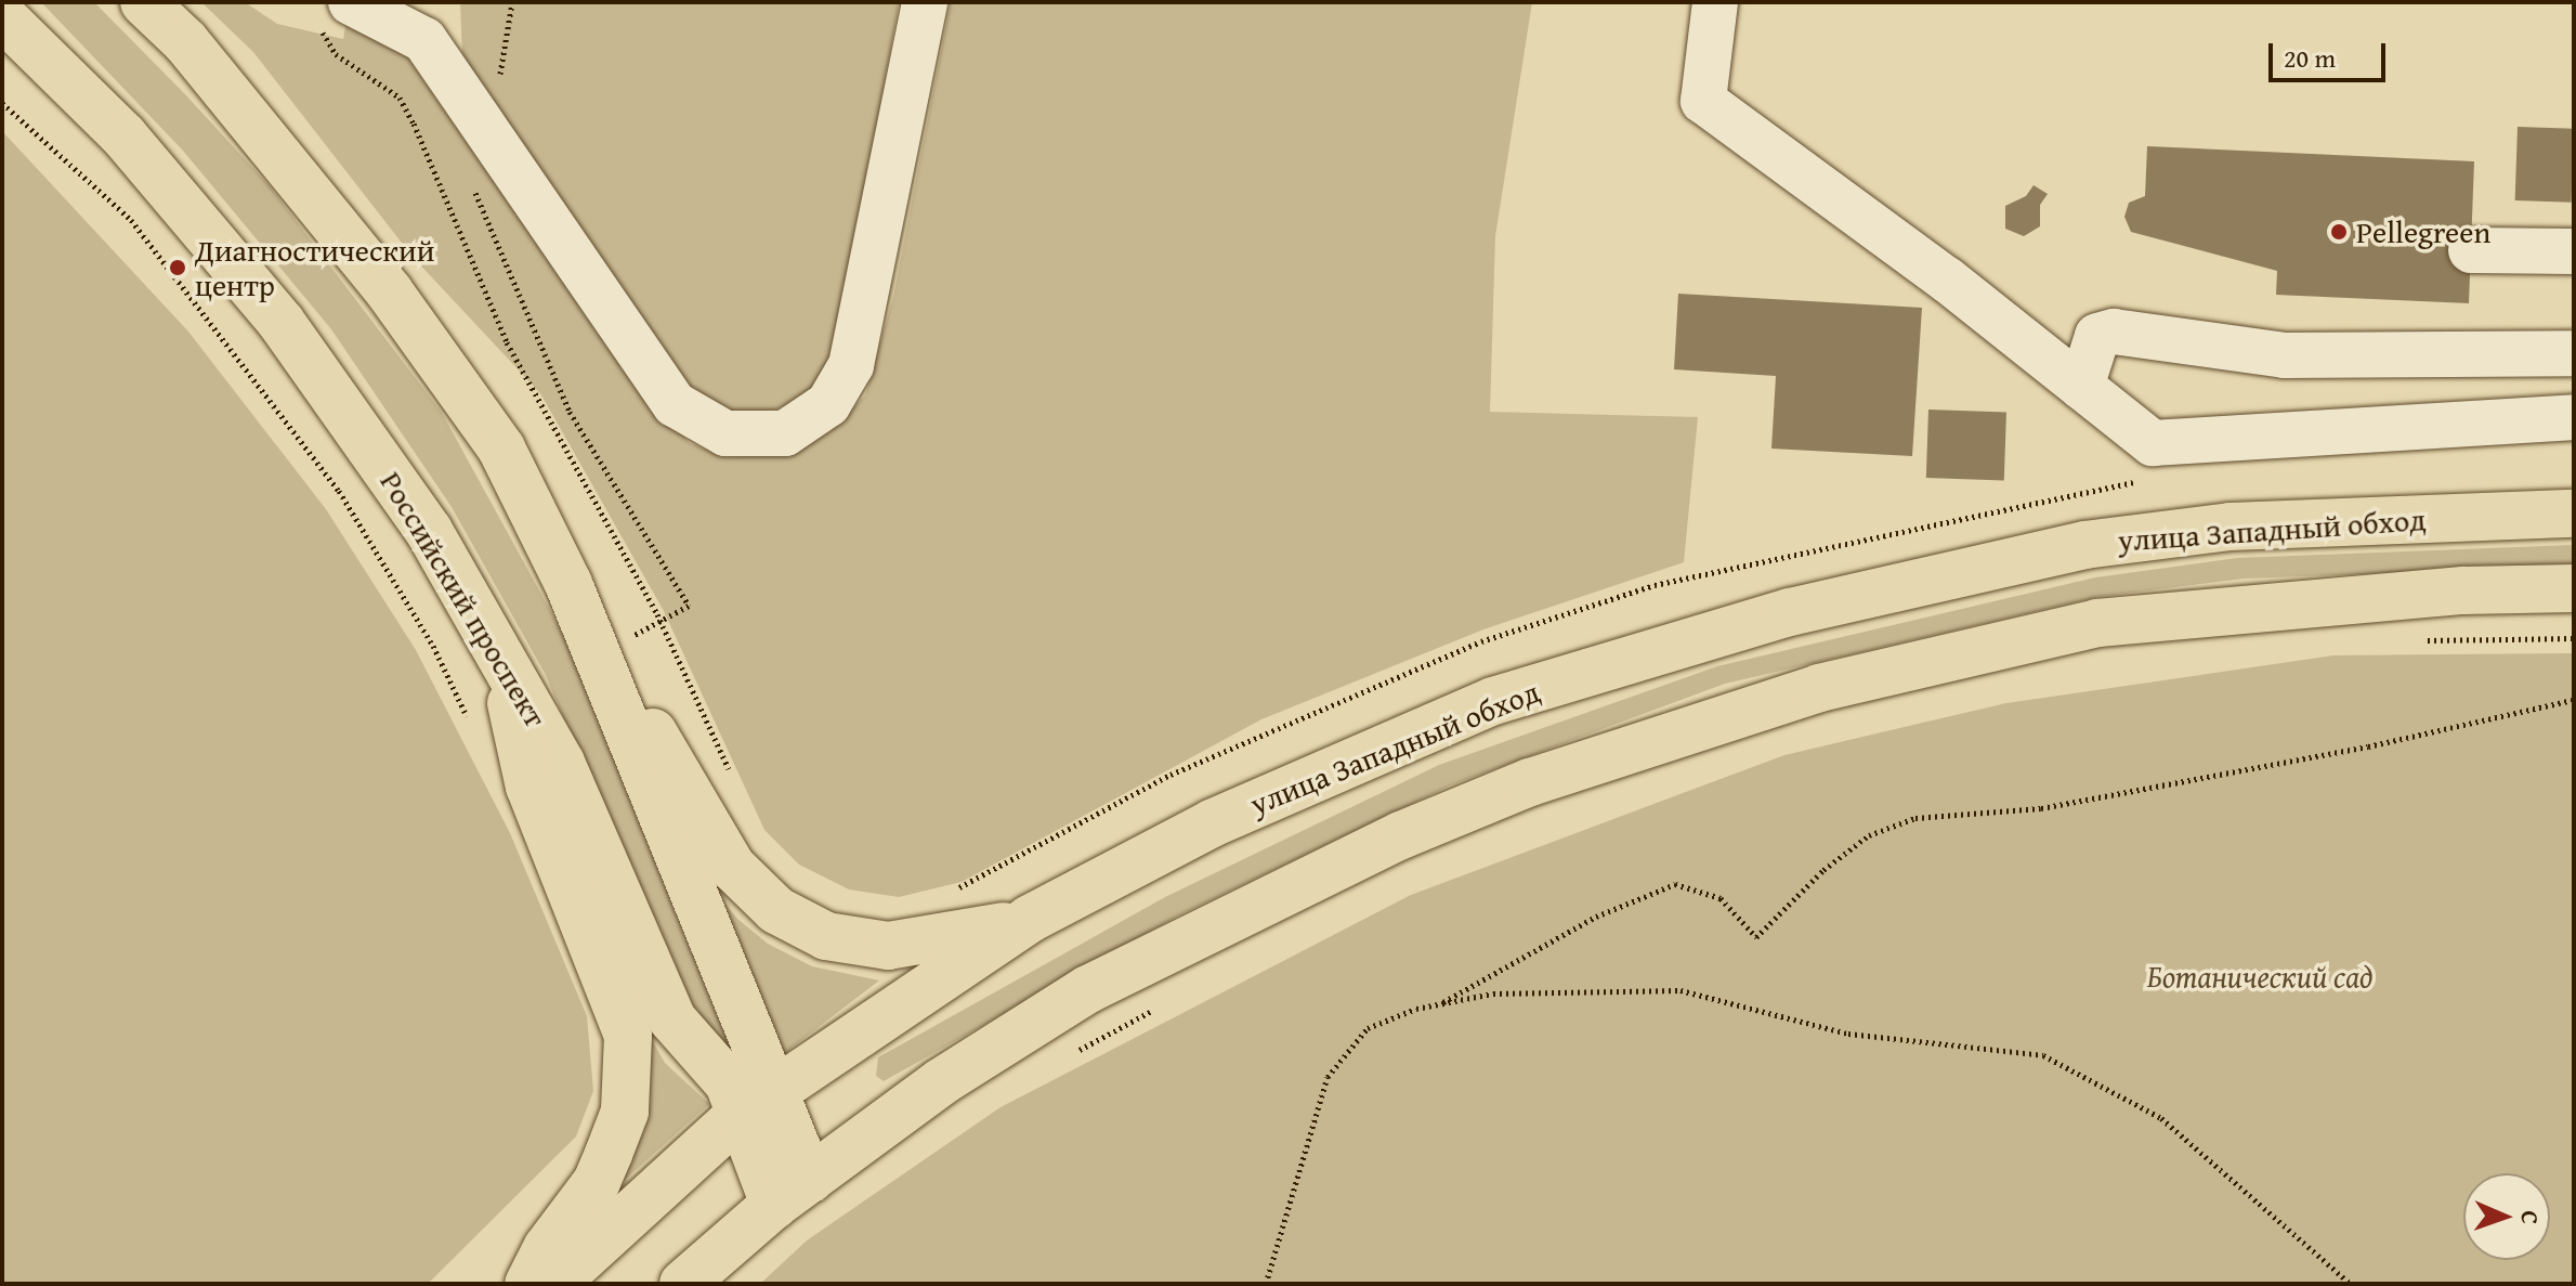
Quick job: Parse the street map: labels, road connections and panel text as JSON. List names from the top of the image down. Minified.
{"streets":{"main road":["улица Западный обход","Российский проспект"]},"crossings":[["улица Западный обход","Российский проспект"]],"parks":["Ботанический сад"],"places":["Pellegreen","Диагностический центр"],"scale_bar":"20 m","north":"right"}
